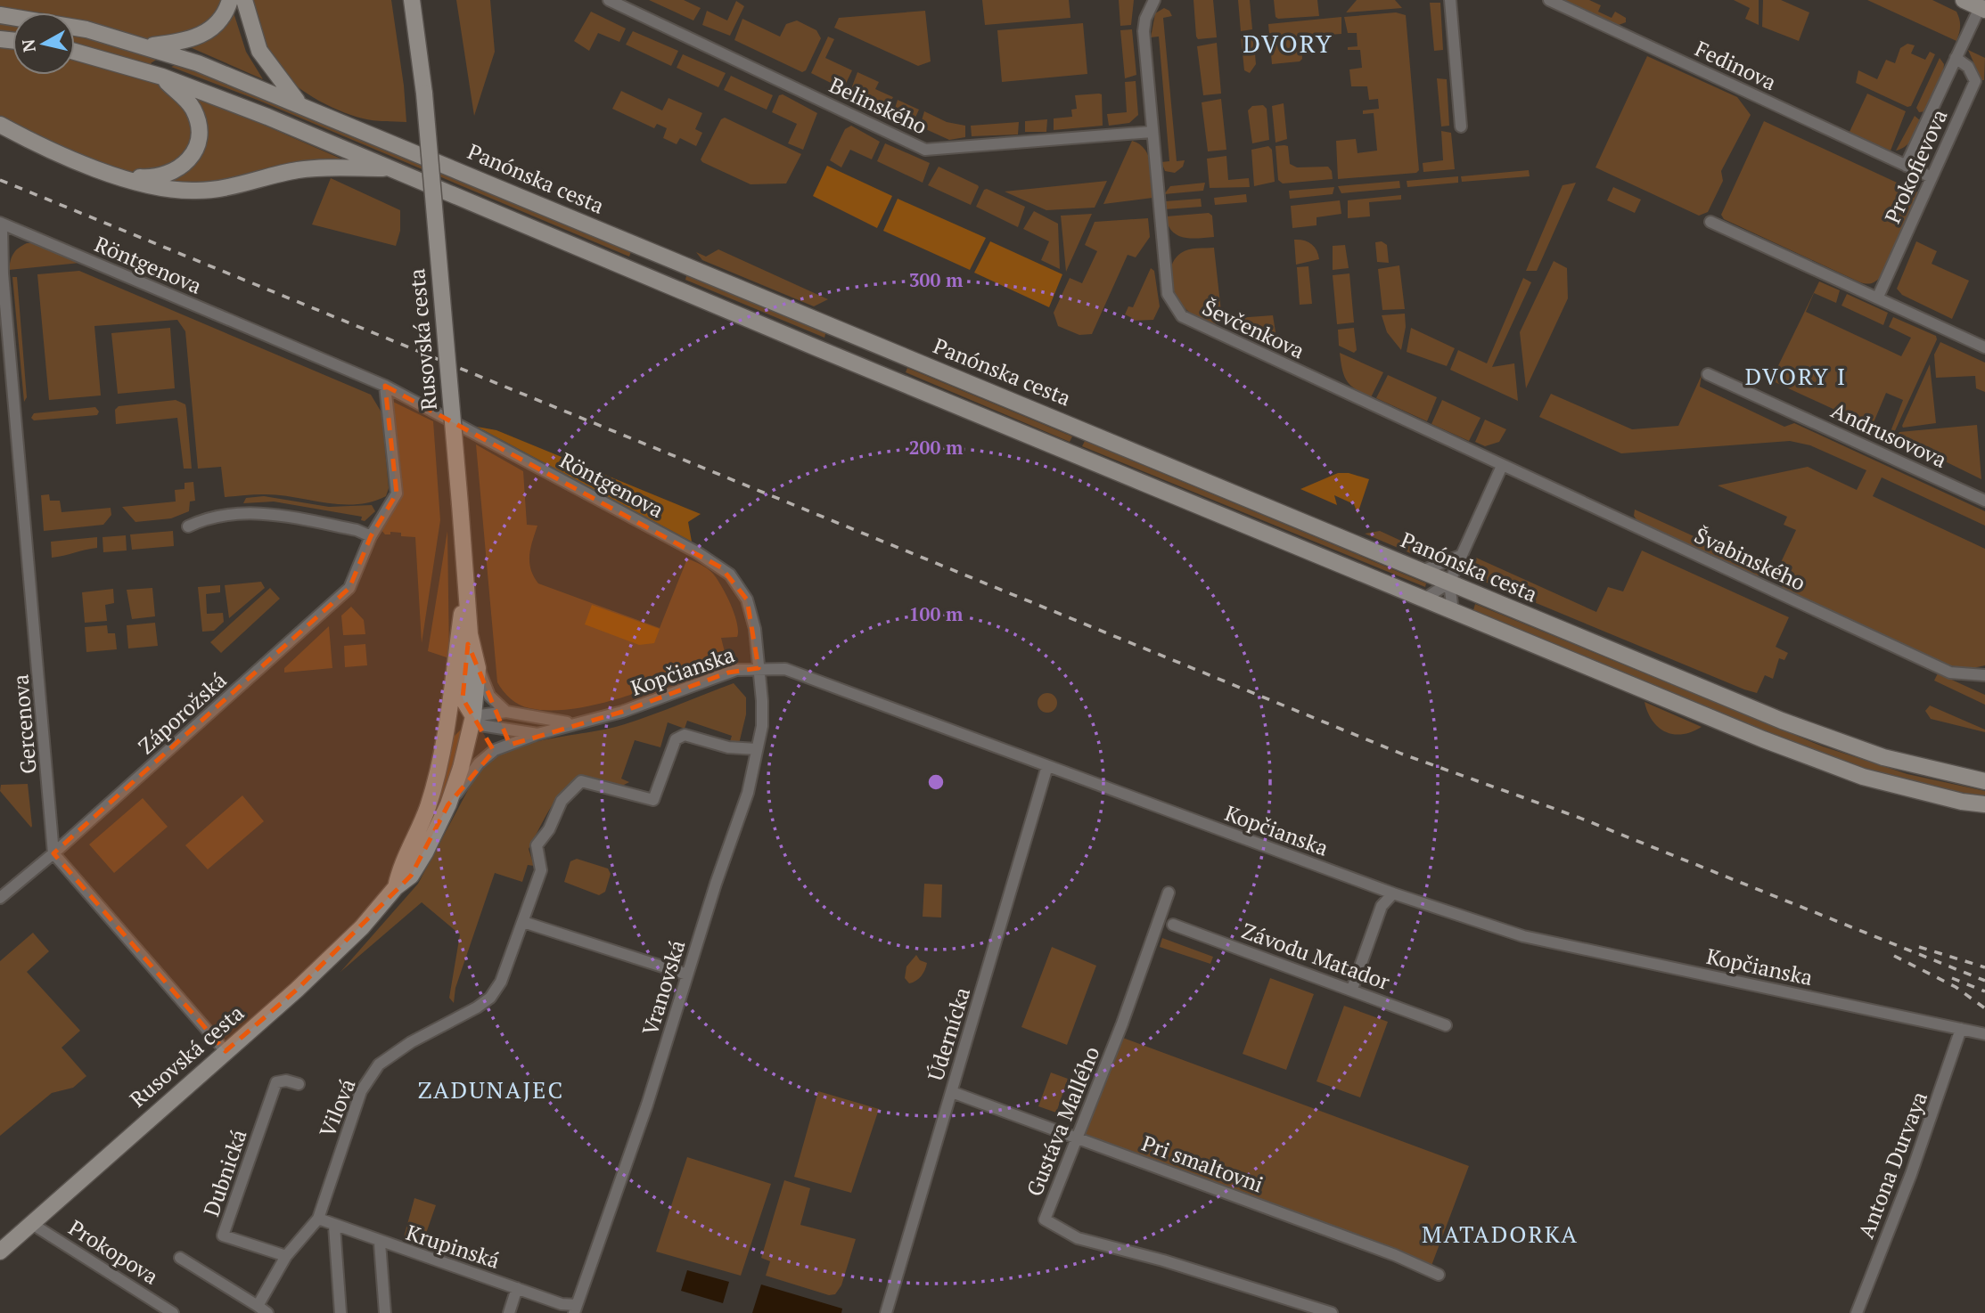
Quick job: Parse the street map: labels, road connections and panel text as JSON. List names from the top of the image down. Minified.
{"streets":{"main road":["Panónska cesta","Rusovská cesta"],"street":["Fedinova","Belinského","Prokofievova","Röntgenova","Ševčenkova","Andrusovova","Švabinského","Kopčianska","Záporožská","Gercenova","Závodu Matador","Vranovská","Údernícka","Vilová","Gustáva Mallého","Pri smaltovni","Antona Durvaya","Dubnická","Krupinská","Prokopova"]},"crossings":[["Fedinova","Prokofievova"],["Belinského","Ševčenkova"],["Röntgenova","Kopčianska"],["Röntgenova","Gercenova"],["Röntgenova","Vranovská"],["Ševčenkova","Švabinského"],["Rusovská cesta","Kopčianska"],["Rusovská cesta","Prokopova"],["Kopčianska","Vranovská"],["Kopčianska","Údernícka"],["Kopčianska","Antona Durvaya"],["Záporožská","Gercenova"],["Vranovská","Vilová"],["Vranovská","Krupinská"],["Údernícka","Pri smaltovni"],["Vilová","Dubnická"],["Vilová","Krupinská"],["Gustáva Mallého","Pri smaltovni"]],"districts":["DVORY","DVORY I","ZADUNAJEC","MATADORKA"],"north":"left","rings":["300 m","200 m","100 m"]}
